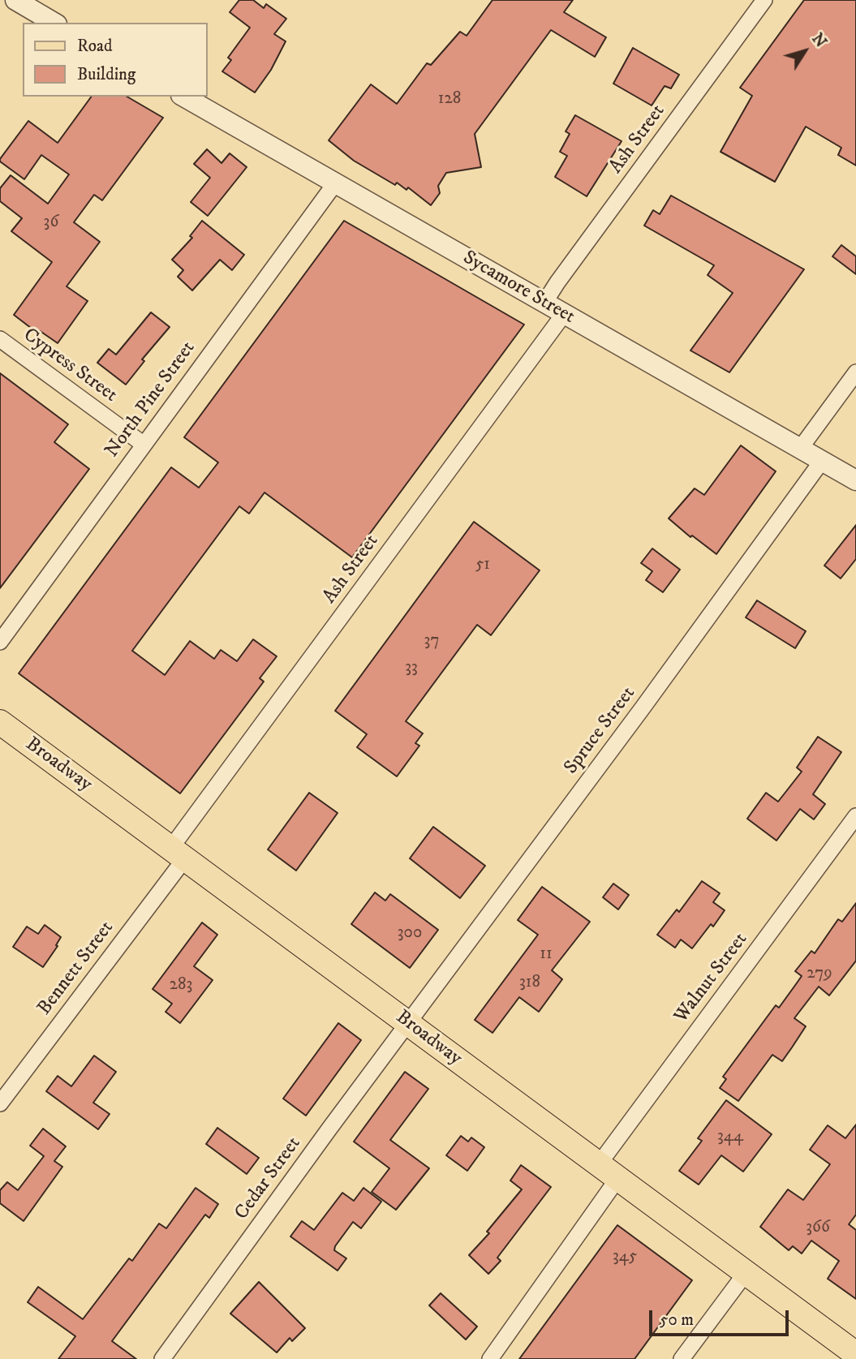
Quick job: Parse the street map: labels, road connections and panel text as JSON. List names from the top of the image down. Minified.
{"streets":{"main road":["Broadway"],"street":["Ash Street","Sycamore Street","Cypress Street","North Pine Street","Spruce Street","Bennett Street","Walnut Street","Cedar Street"]},"crossings":[["Ash Street","Sycamore Street"],["Ash Street","Broadway"],["Ash Street","Bennett Street"],["Sycamore Street","North Pine Street"],["Sycamore Street","Spruce Street"],["Cypress Street","North Pine Street"],["Spruce Street","Broadway"],["Spruce Street","Cedar Street"],["Broadway","Bennett Street"],["Broadway","Walnut Street"],["Broadway","Cedar Street"]],"house_numbers":["128","36","51","37","33","300","11","279","318","283","344","366","345"],"legend":["Road","Building"],"scale_bar":"50 m","north":"top right"}
